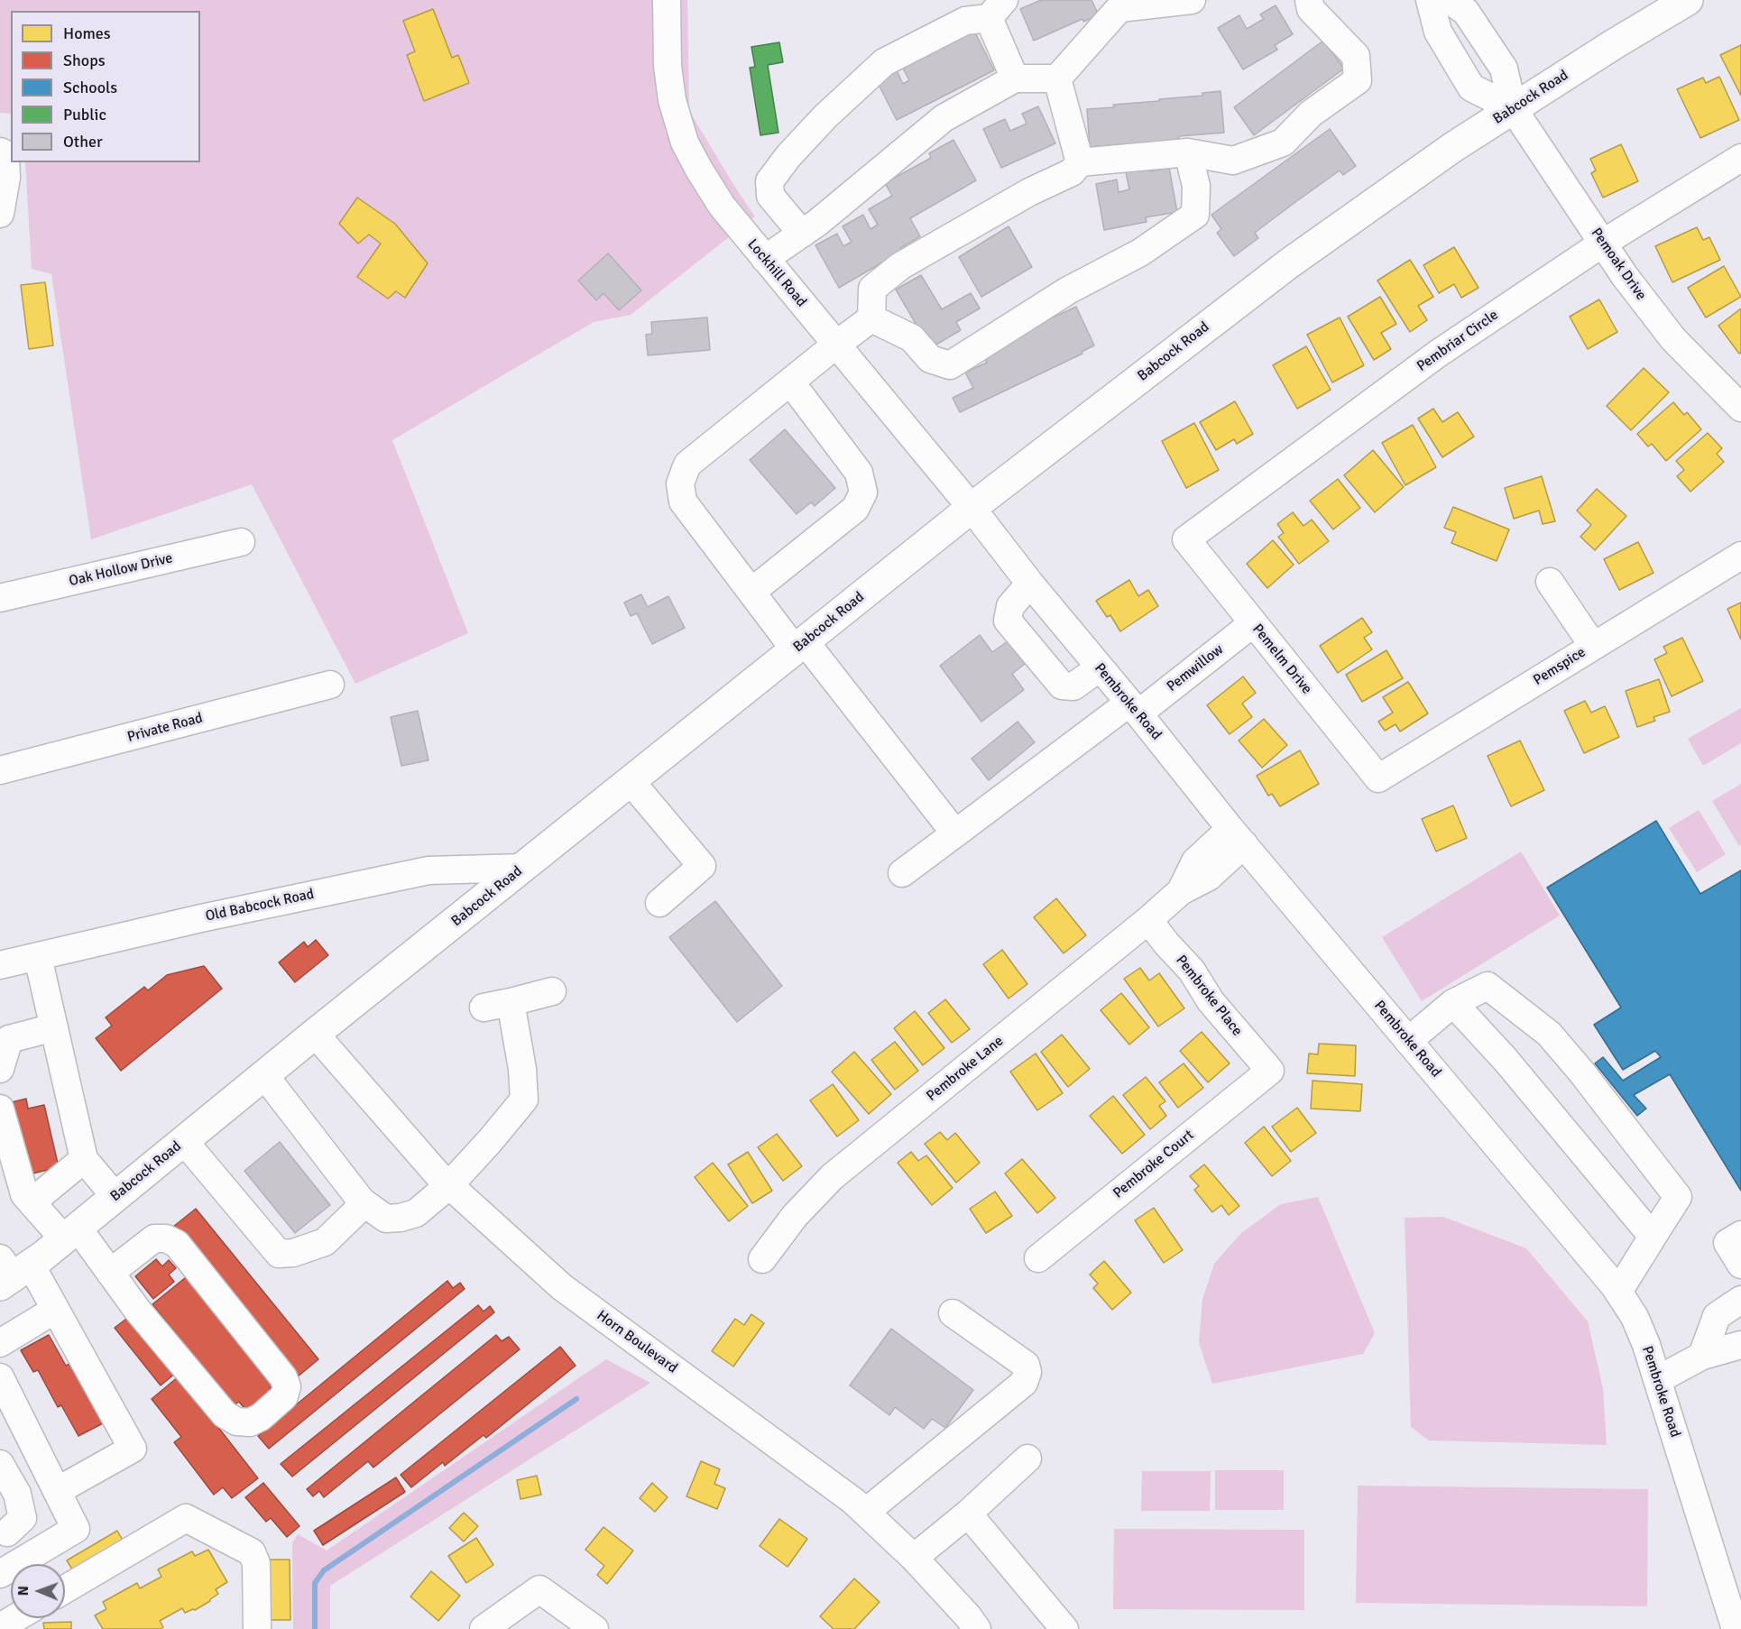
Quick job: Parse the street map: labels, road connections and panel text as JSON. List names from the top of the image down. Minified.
{"streets":{"main road":["Babcock Road"],"street":["Pemoak Drive","Lockhill Road","Pembriar Circle","Oak Hollow Drive","Pemelm Drive","Pemspice","Pemwillow","Pembroke Road","Private Road","Old Babcock Road","Pembroke Place","Pembroke Lane","Pembroke Court","Horn Boulevard"]},"crossings":[["Babcock Road","Pemoak Drive"],["Babcock Road","Lockhill Road"],["Babcock Road","Pembroke Road"],["Babcock Road","Old Babcock Road"],["Babcock Road","Horn Boulevard"],["Pemoak Drive","Pembriar Circle"],["Lockhill Road","Pembroke Road"],["Pembriar Circle","Pemelm Drive"],["Pemelm Drive","Pemspice"],["Pemelm Drive","Pemwillow"],["Pemwillow","Pembroke Road"],["Pembroke Road","Pembroke Lane"],["Pembroke Place","Pembroke Lane"],["Pembroke Place","Pembroke Court"]],"legend":["Homes","Shops","Schools","Public","Other"],"north":"left"}
